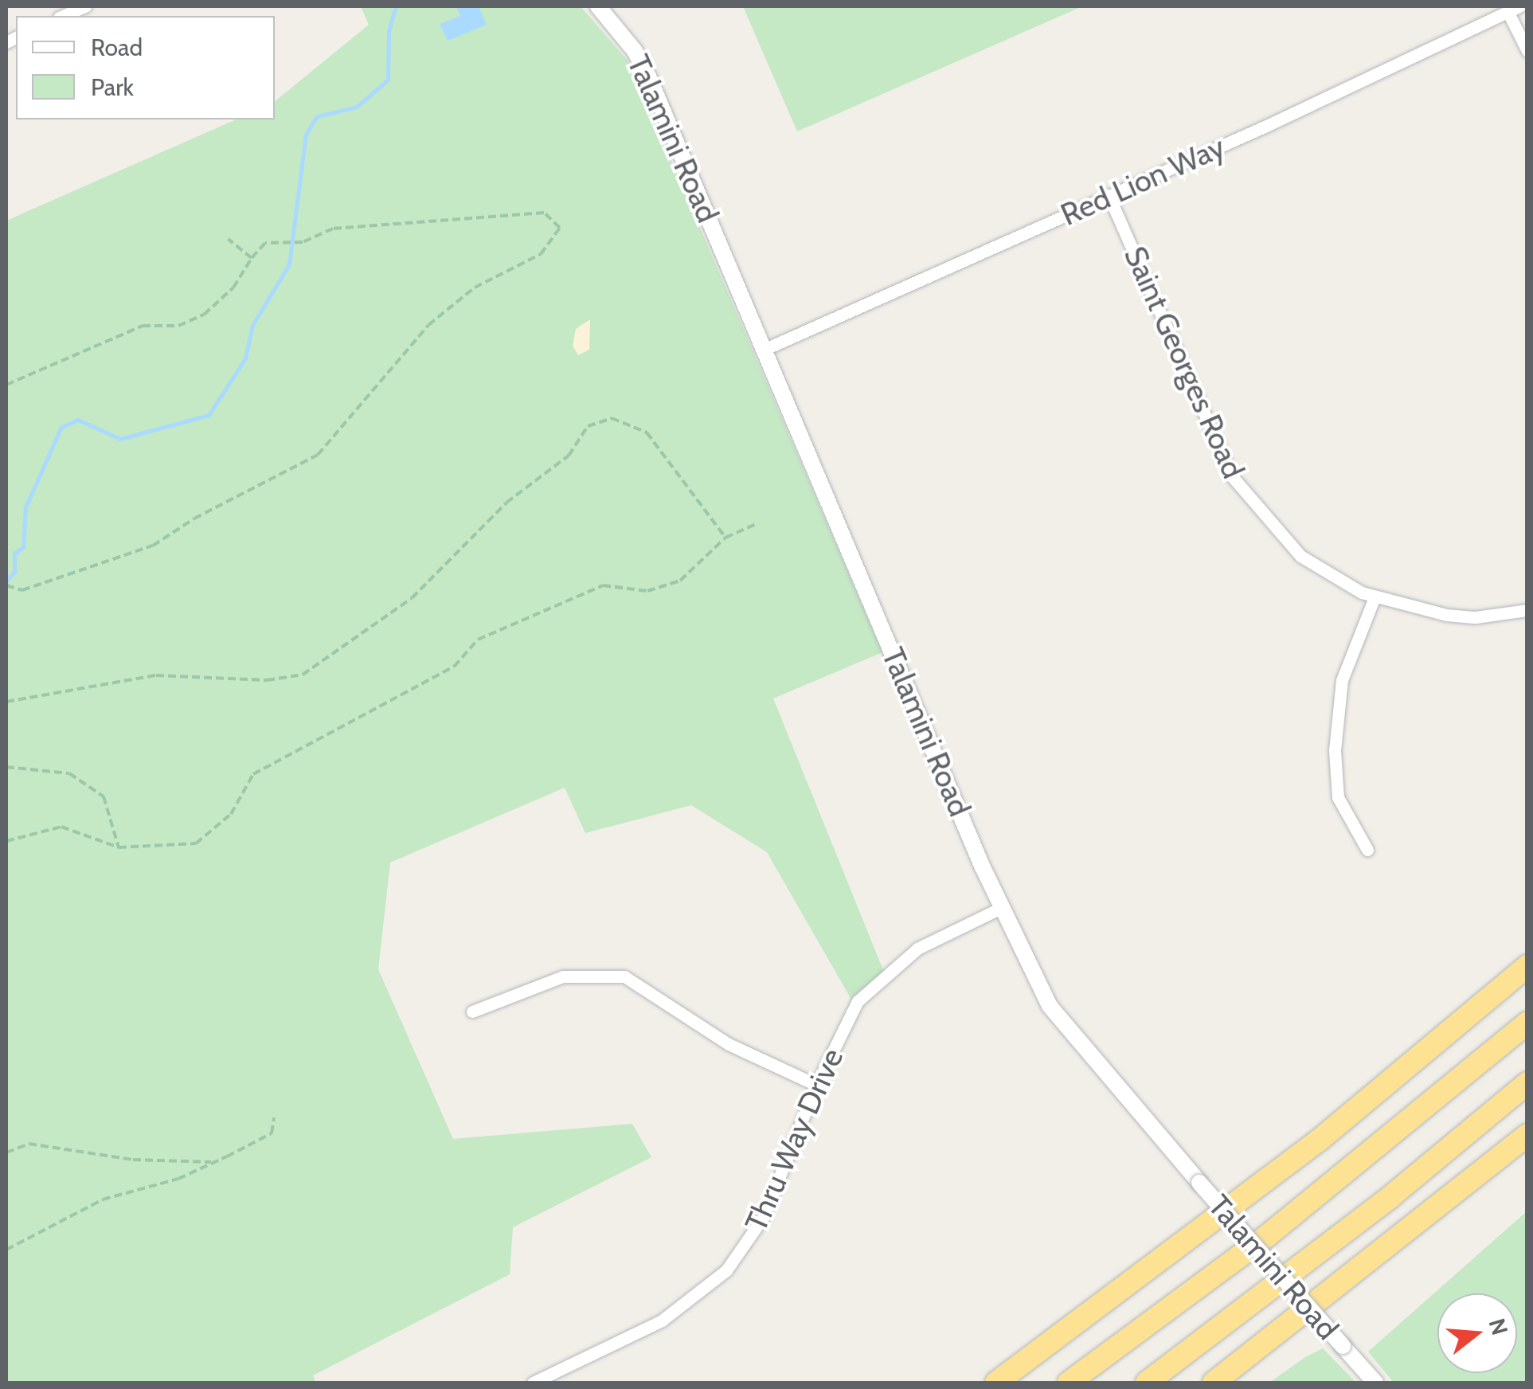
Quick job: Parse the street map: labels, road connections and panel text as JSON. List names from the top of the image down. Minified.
{"streets":{"street":["Talamini Road","Red Lion Way","Saint Georges Road","Thru Way Drive"]},"crossings":[["Talamini Road","Red Lion Way"],["Talamini Road","Thru Way Drive"],["Red Lion Way","Saint Georges Road"]],"legend":["Road","Park"],"north":"right"}
